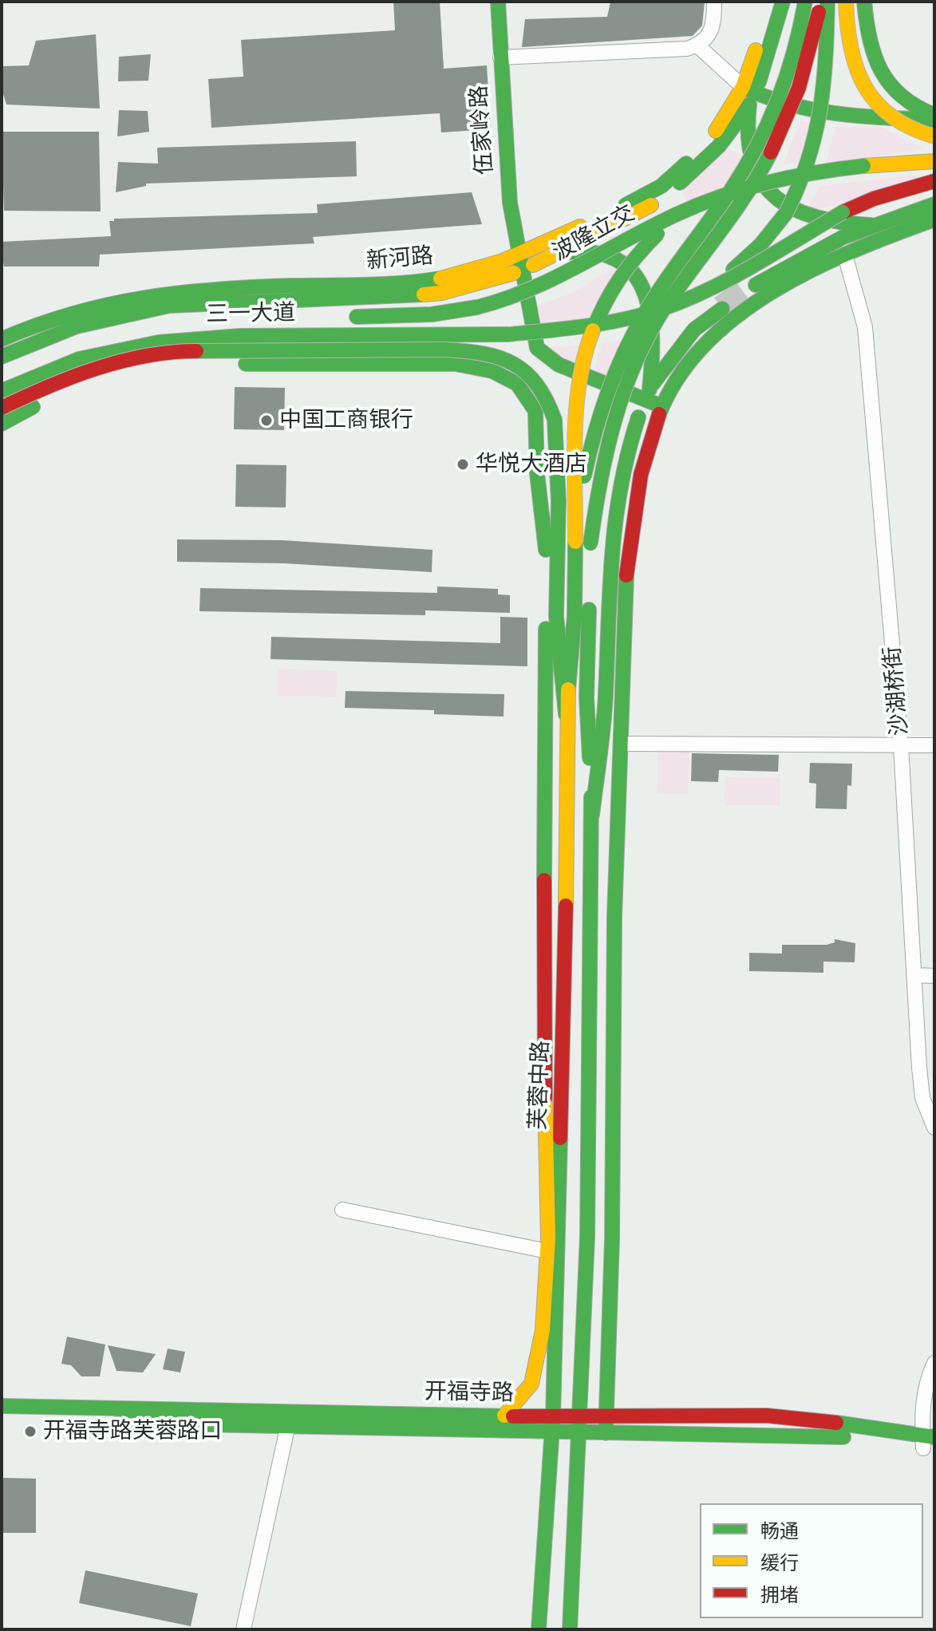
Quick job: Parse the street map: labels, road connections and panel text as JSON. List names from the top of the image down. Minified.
{"streets":{"main road":["伍家岭路","波隆立交","新河路","三一大道","芙蓉中路","开福寺路"],"street":["沙湖桥街"]},"crossings":[["伍家岭路","新河路"],["芙蓉中路","开福寺路"]],"places":["中国工商银行","华悦大酒店","开福寺路芙蓉路口"],"legend":["畅通","缓行","拥堵"]}
